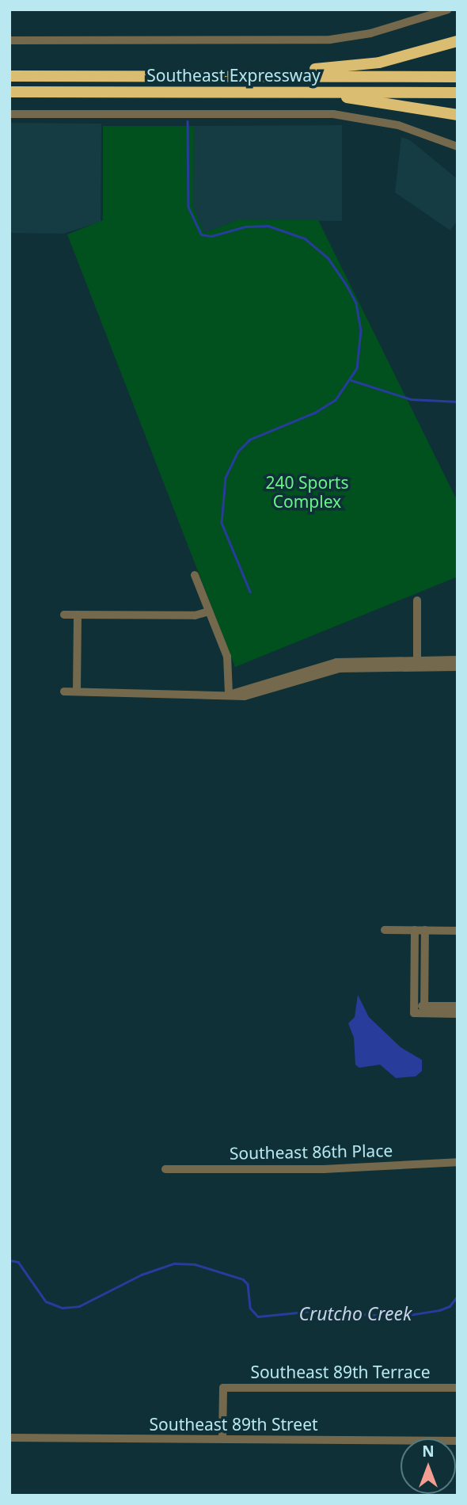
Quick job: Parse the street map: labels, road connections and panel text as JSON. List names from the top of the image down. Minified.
{"streets":{"highway":["Southeast Expressway"],"street":["Southeast 86th Place","Southeast 89th Terrace","Southeast 89th Street"]},"crossings":[["Southeast 89th Terrace","Southeast 89th Street"]],"water":["Crutcho Creek"],"parks":["240 Sports Complex"],"north":"top"}
